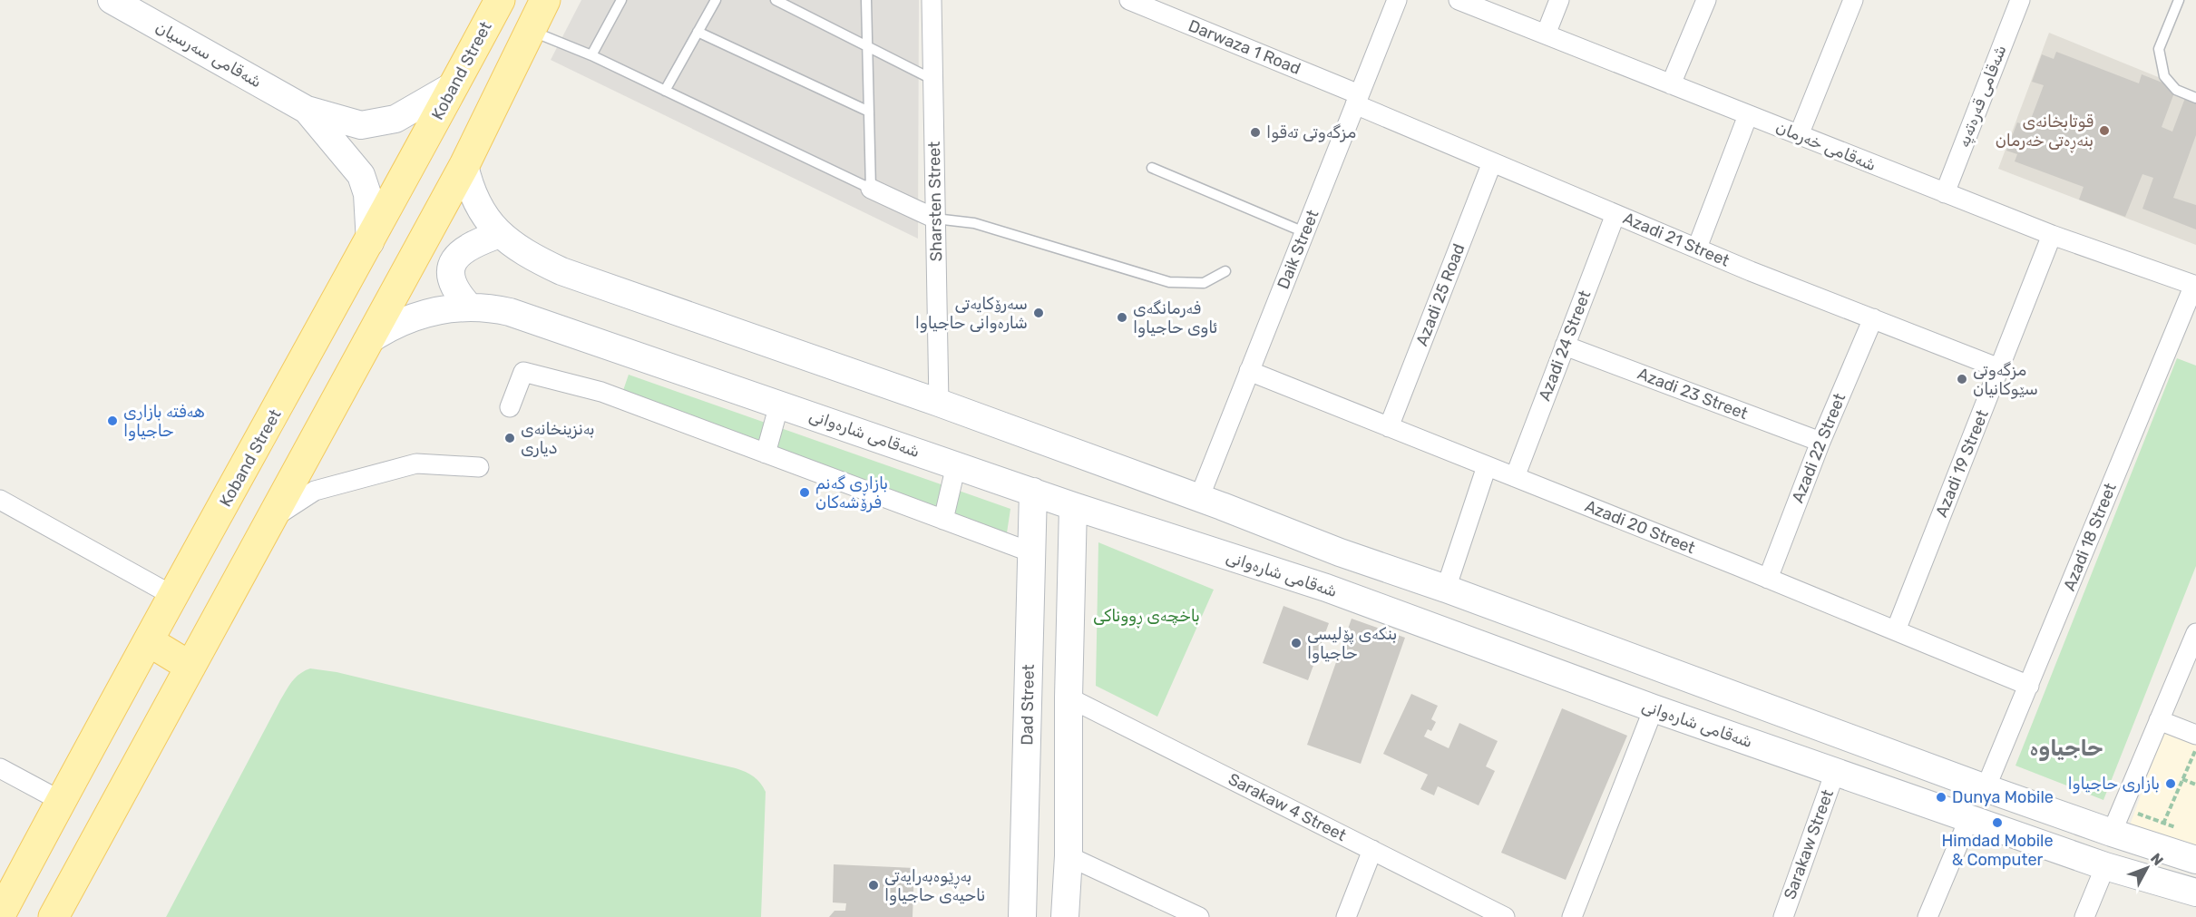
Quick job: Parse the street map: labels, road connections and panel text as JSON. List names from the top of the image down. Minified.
{"streets":{"main road":["شەقامی سەرسیان","Koband Street","شەقامی شارەوانی","Dad Street"],"street":["Darwaza 1 Road","شەقامی قەرەتەپە","شەقامی خەرمان","Sharsten Street","Azadi 21 Street","Daik Street","Azadi 25 Road","Azadi 24 Street","Azadi 23 Street","Azadi 22 Street","Azadi 19 Street","Azadi 20 Street","Azadi 18 Street","Sarakaw 4 Street","Sarakaw Street"]},"crossings":[["Darwaza 1 Road","Azadi 21 Street"],["Darwaza 1 Road","Daik Street"],["شەقامی قەرەتەپە","شەقامی خەرمان"],["شەقامی خەرمان","Azadi 19 Street"],["شەقامی خەرمان","Azadi 18 Street"],["Azadi 21 Street","Daik Street"],["Azadi 21 Street","Azadi 25 Road"],["Azadi 21 Street","Azadi 24 Street"],["Azadi 21 Street","Azadi 22 Street"],["Azadi 21 Street","Azadi 19 Street"],["Daik Street","Azadi 20 Street"],["Azadi 25 Road","Azadi 20 Street"],["Azadi 24 Street","Azadi 23 Street"],["Azadi 24 Street","Azadi 20 Street"],["Azadi 23 Street","Azadi 22 Street"],["شەقامی شارەوانی","Dad Street"],["شەقامی شارەوانی","Sarakaw Street"],["Azadi 22 Street","Azadi 20 Street"],["Azadi 19 Street","Azadi 20 Street"],["Azadi 20 Street","Azadi 18 Street"]],"districts":["حاجیاوە"],"parks":["باخچەی ڕووناکی"],"places":["قوتابخانەی بنەڕەتی خەرمان","مزگەوتی تەقوا","سەرۆکایەتی شارەوانی حاجیاوا","فەرمانگەی ئاوی حاجیاوا","مزگەوتی سێوکانیان","هەفتە بازاڕی حاجیاوا","بەنزینخانەی دیاری","بازاڕی گەنم فرۆشەکان","بنکەی پۆلیسی حاجیاوا","بازاری حاجیاوا","Dunya Mobile","Himdad Mobile & Computer","بەڕێوەبەرایەتی ناحیەی حاجیاوا"],"north":"top right"}
